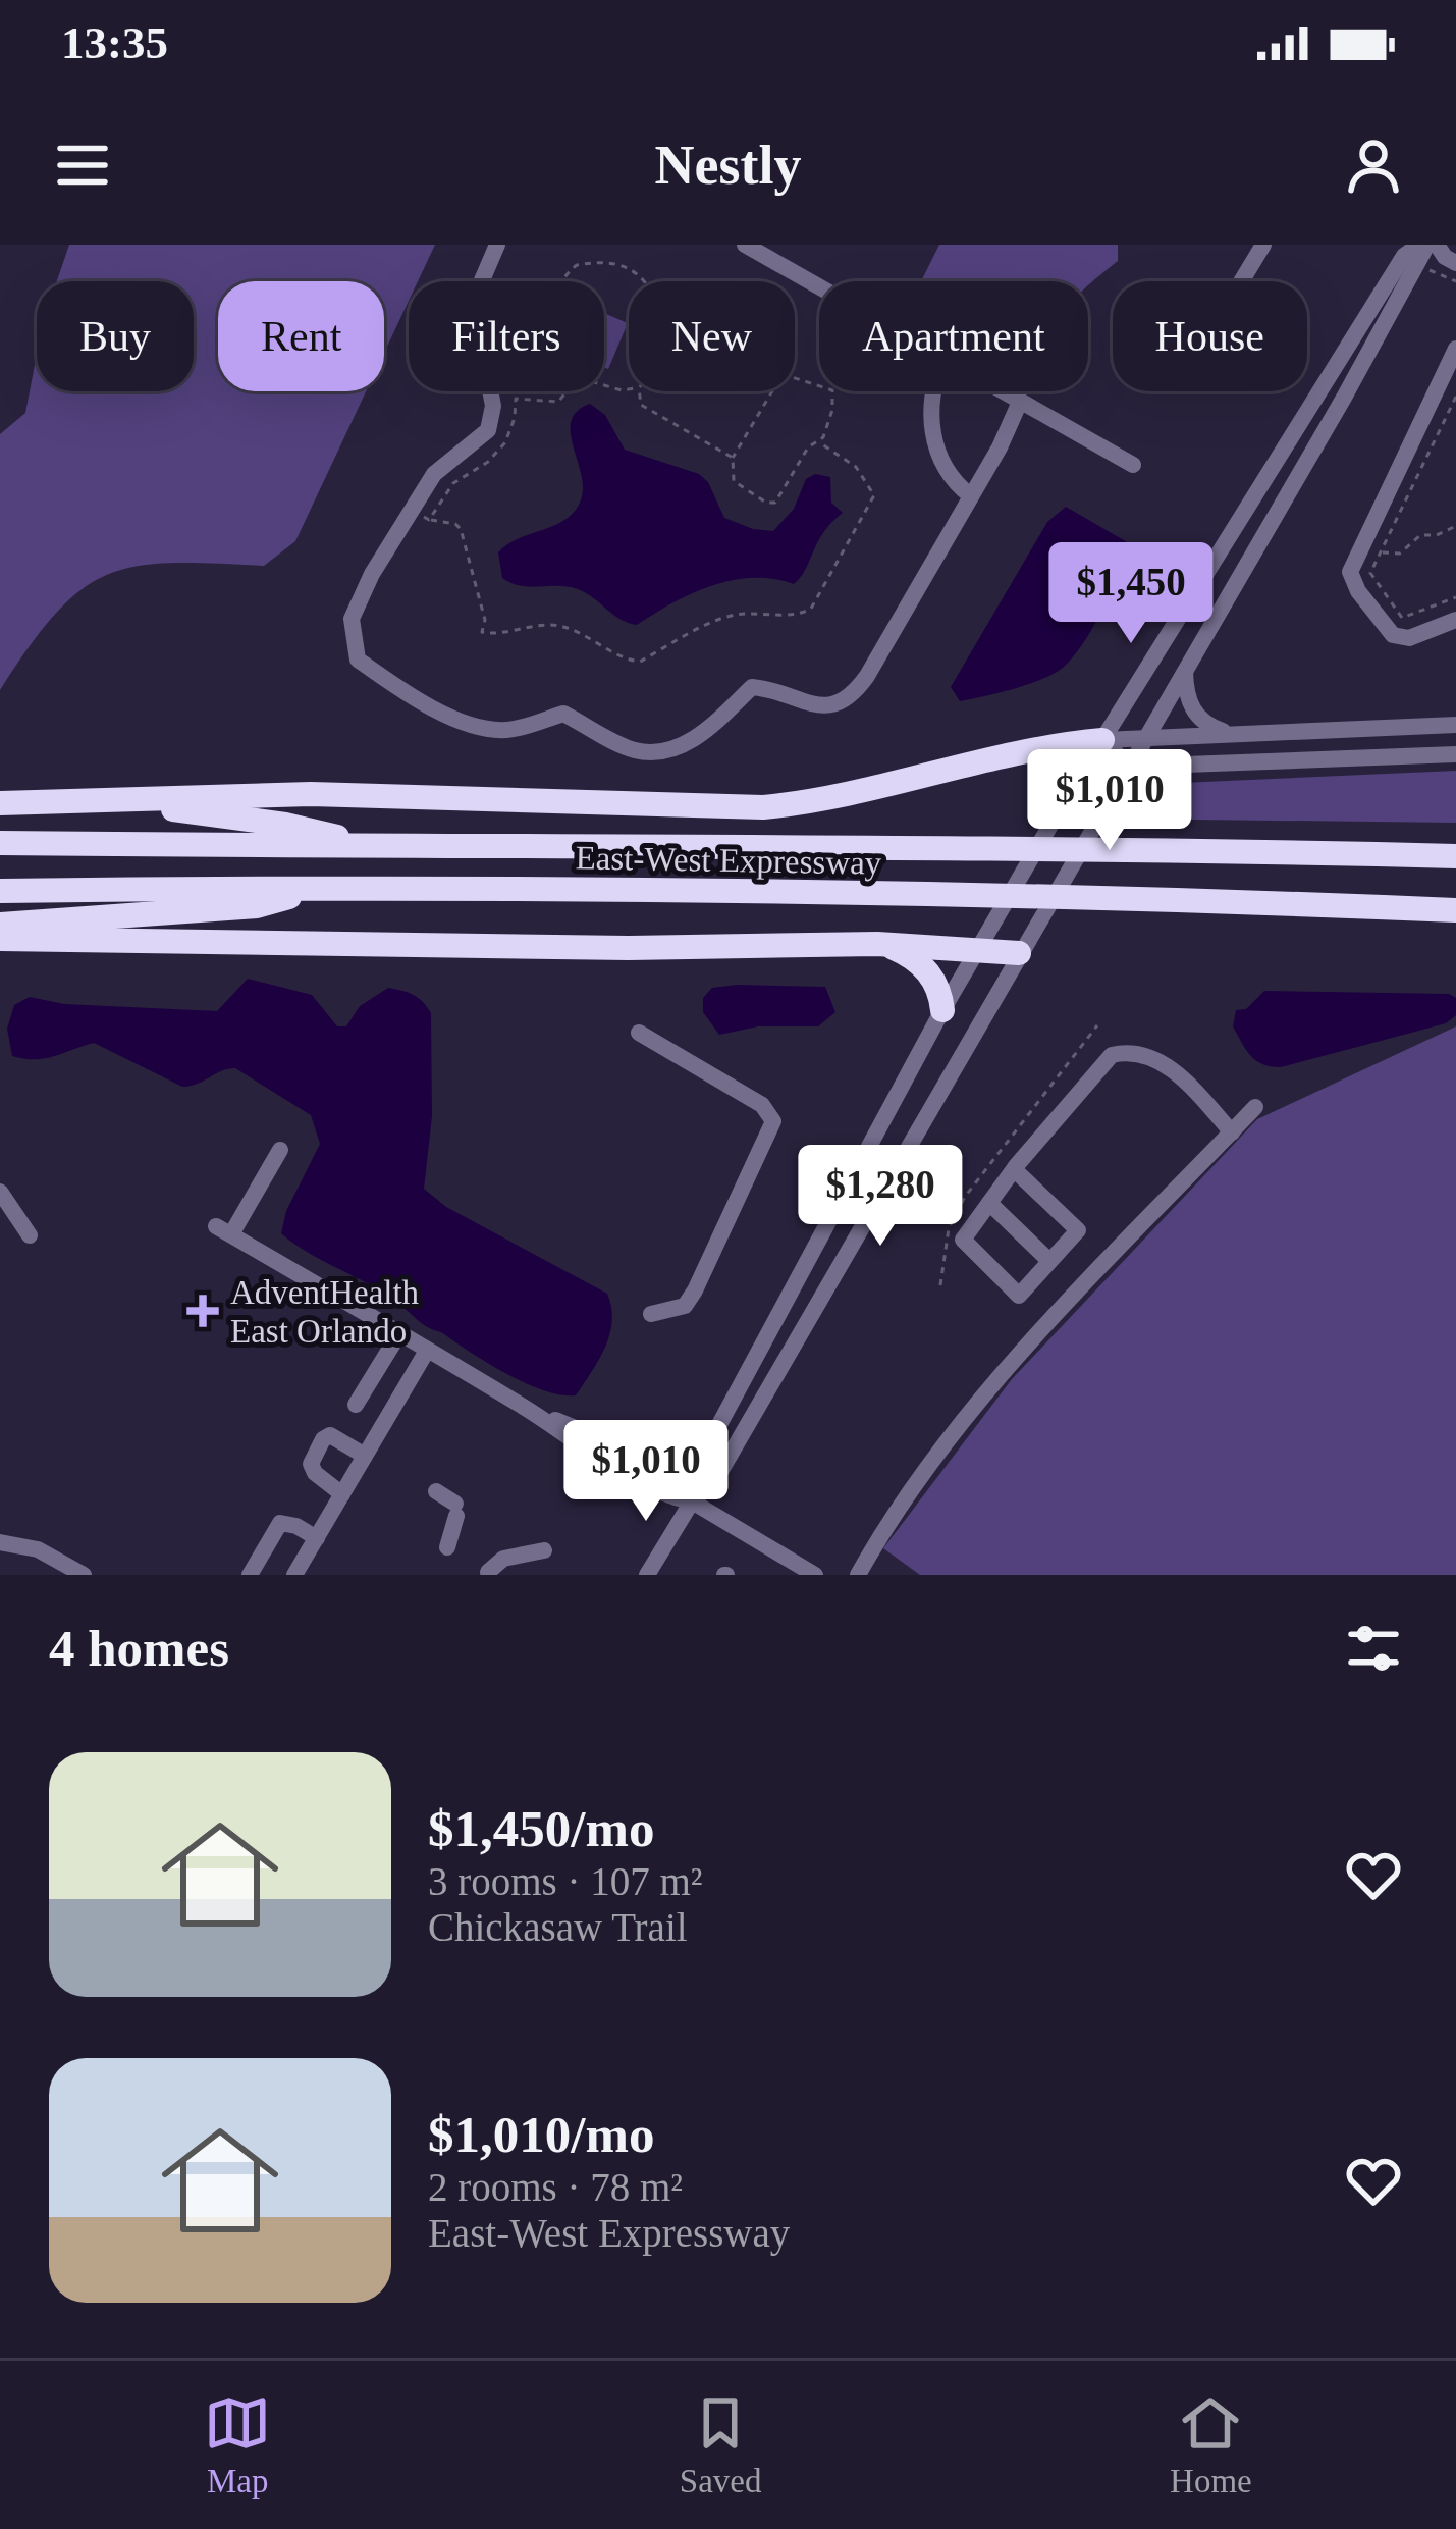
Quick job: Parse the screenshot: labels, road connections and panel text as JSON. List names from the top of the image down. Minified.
{"streets":{"highway":["East-West Expressway"]},"places":{"health":["AdventHealth East Orlando"]},"page":{"status":"13:35","header":"Nestly","chip":["Buy","Rent","Filters","New","Apartment","House"],"price":["$1,450","$1,010","$1,280","$1,010"],"heading":"4 homes","list":[{"name":"$1,450/mo","note":"3 rooms · 107 m² · Chickasaw Trail"},{"name":"$1,010/mo","note":"2 rooms · 78 m² · East-West Expressway"}],"tabs":["Map","Saved","Home"]}}
